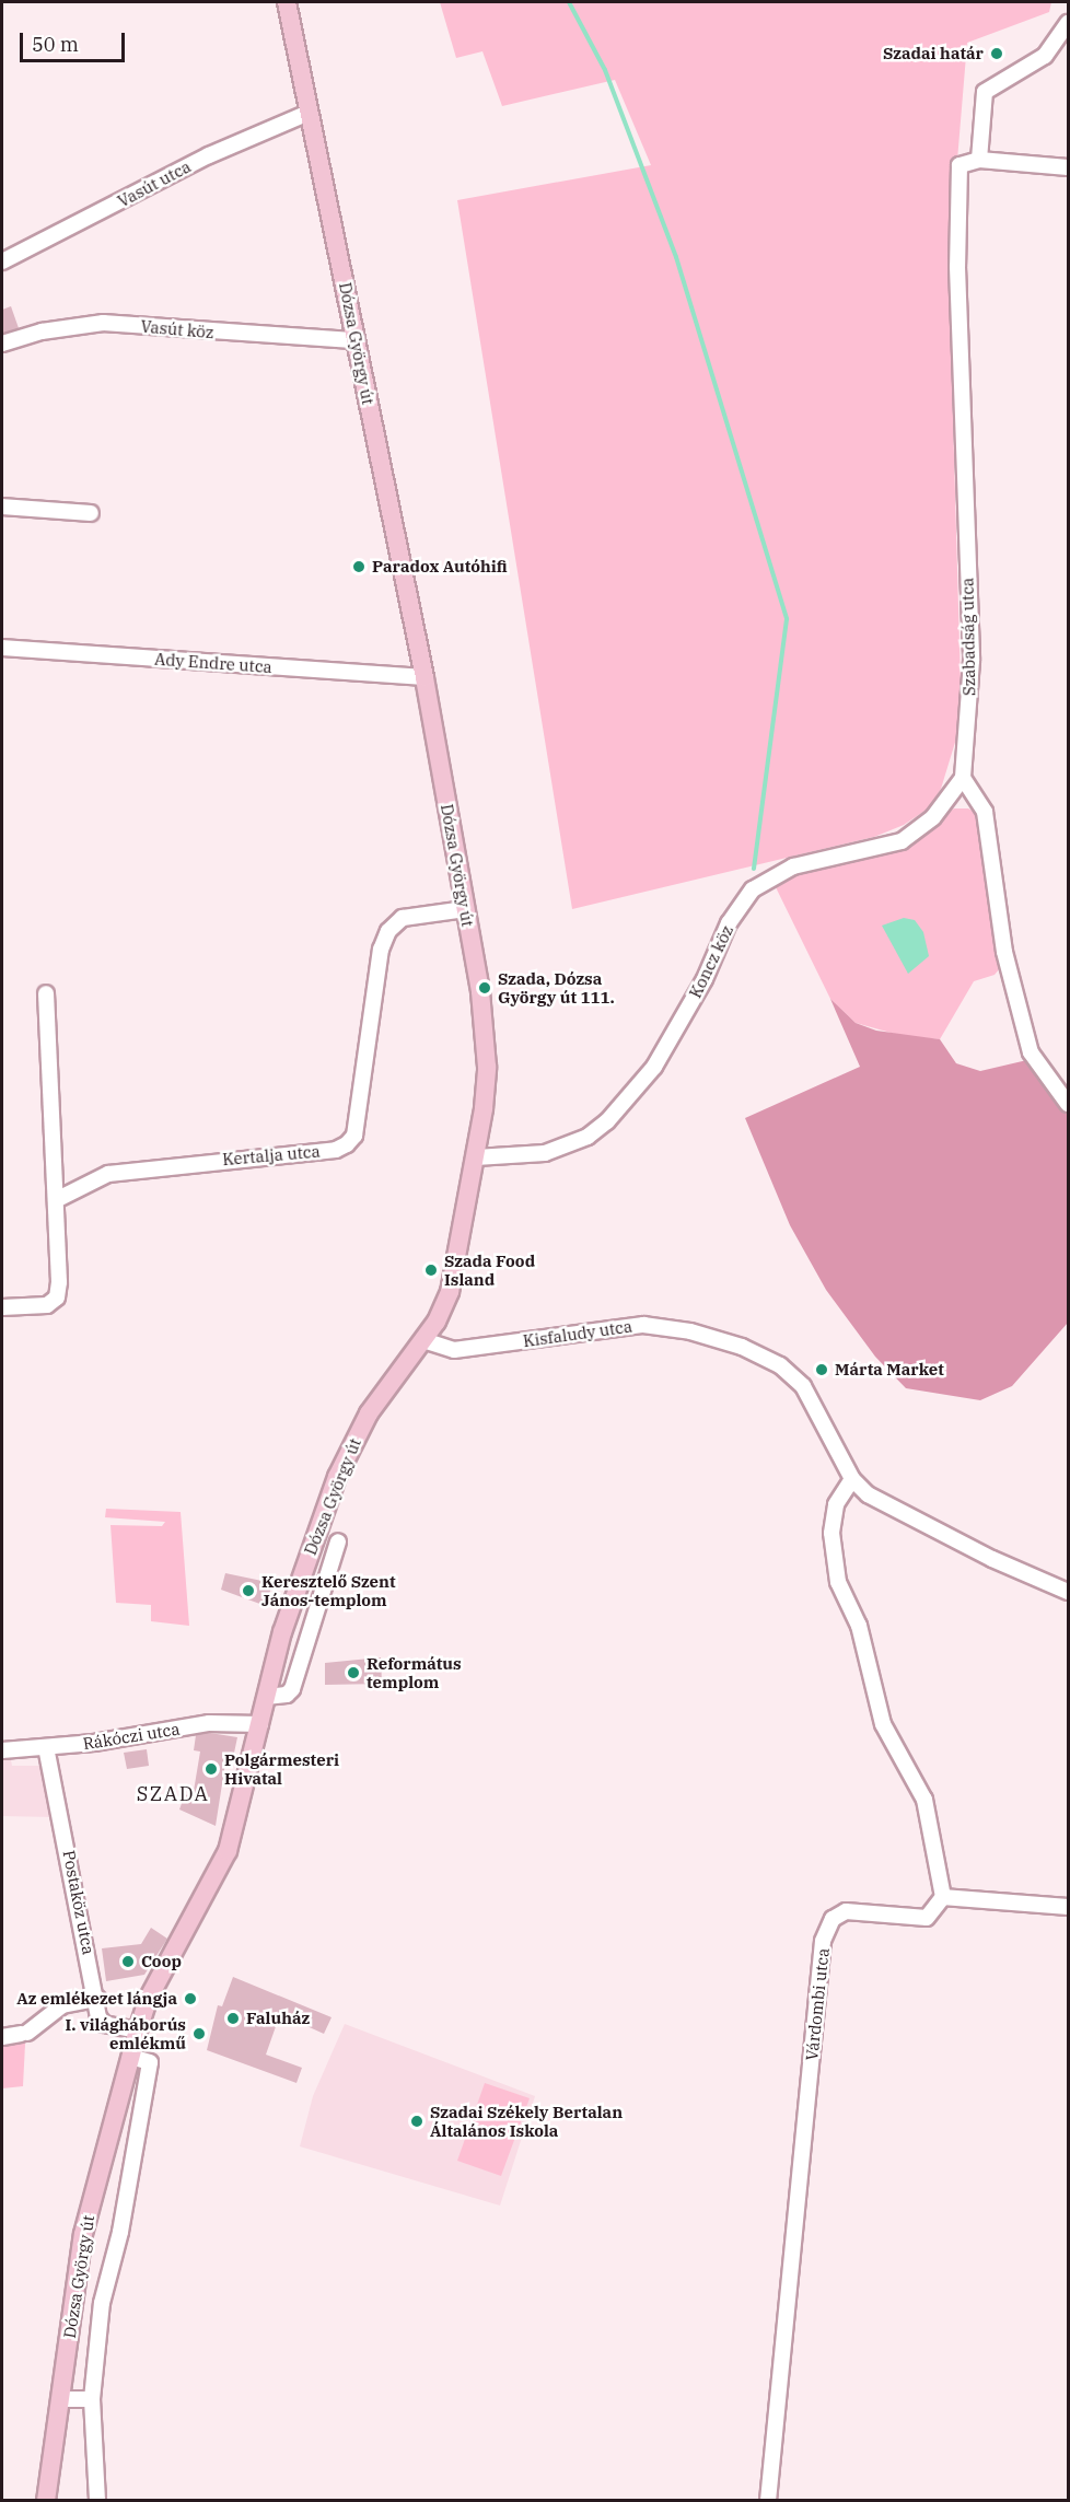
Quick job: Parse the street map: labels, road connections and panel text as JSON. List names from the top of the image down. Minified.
{"streets":{"main road":["Dózsa György út"],"street":["Vasút utca","Vasút köz","Szabadság utca","Ady Endre utca","Koncz köz","Kertalja utca","Kisfaludy utca","Rákóczi utca","Postaköz utca","Várdombi utca"]},"crossings":[["Vasút utca","Dózsa György út"],["Vasút köz","Dózsa György út"],["Dózsa György út","Ady Endre utca"],["Dózsa György út","Koncz köz"],["Dózsa György út","Kertalja utca"],["Dózsa György út","Kisfaludy utca"],["Dózsa György út","Rákóczi utca"],["Dózsa György út","Postaköz utca"],["Szabadság utca","Koncz köz"],["Rákóczi utca","Postaköz utca"]],"districts":["SZADA"],"places":["Szadai határ","Paradox Autóhifi","Szada, Dózsa György út 111.","Szada Food Island","Márta Market","Keresztelő Szent János-templom","Református templom","Polgármesteri Hivatal","Coop","Az emlékezet lángja","Faluház","I. világháborús emlékmű","Szadai Székely Bertalan Általános Iskola"],"scale_bar":"50 m"}
